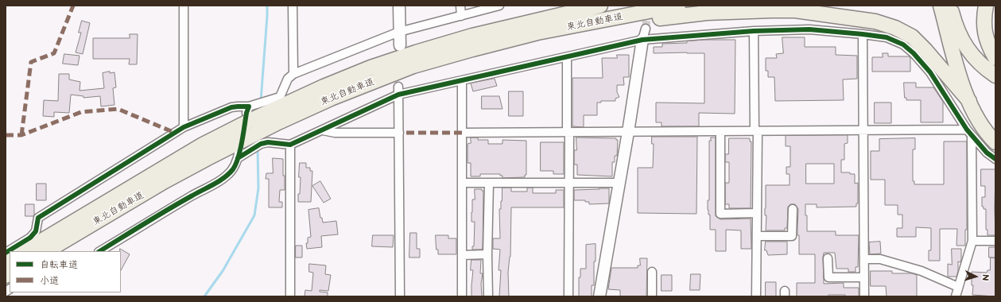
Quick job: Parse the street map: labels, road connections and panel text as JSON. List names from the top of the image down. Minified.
{"streets":{"highway":["東北自動車道"]},"legend":["自転車道","小道"],"north":"right"}
